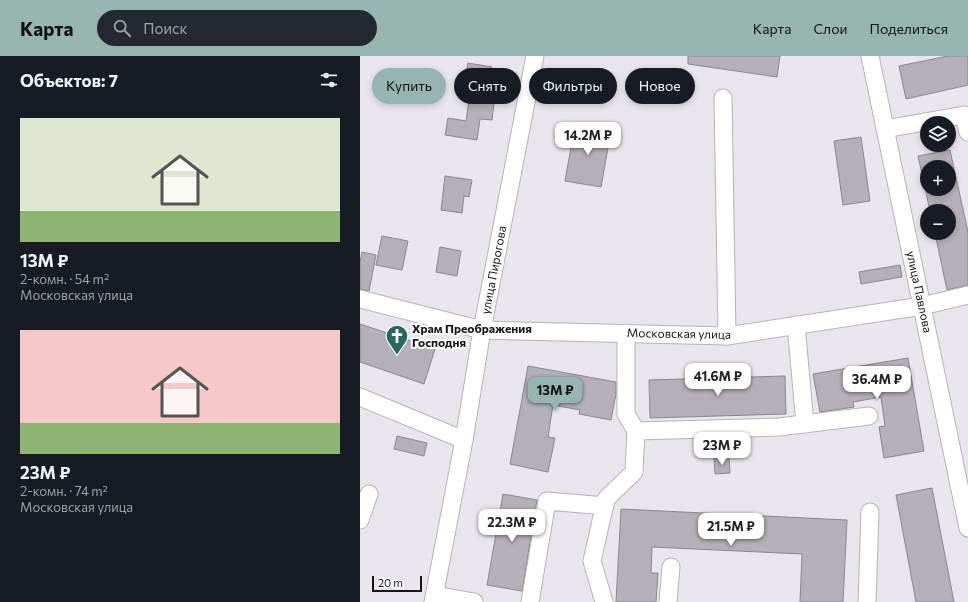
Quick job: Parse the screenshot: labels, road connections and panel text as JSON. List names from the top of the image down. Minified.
{"streets":{"street":["улица Пирогова","улица Павлова","Московская улица"]},"crossings":[["улица Пирогова","Московская улица"],["улица Павлова","Московская улица"]],"places":{"church":["Храм Преображения Господня"]},"scale_bar":"20 m","page":{"header":"Карта","search":"Поиск","nav":["Карта","Слои","Поделиться"],"heading":"Объектов: 7","chip":["Купить","Снять","Фильтры","Новое"],"list":[{"name":"13M ₽","note":"2-комн. · 54 m² · Московская улица"},{"name":"23M ₽","note":"2-комн. · 74 m² · Московская улица"}],"map_buttons":["+","−"],"price":["14.2M ₽","41.6M ₽","36.4M ₽","13M ₽","23M ₽","22.3M ₽","21.5M ₽"],"scale":"20 m"}}
